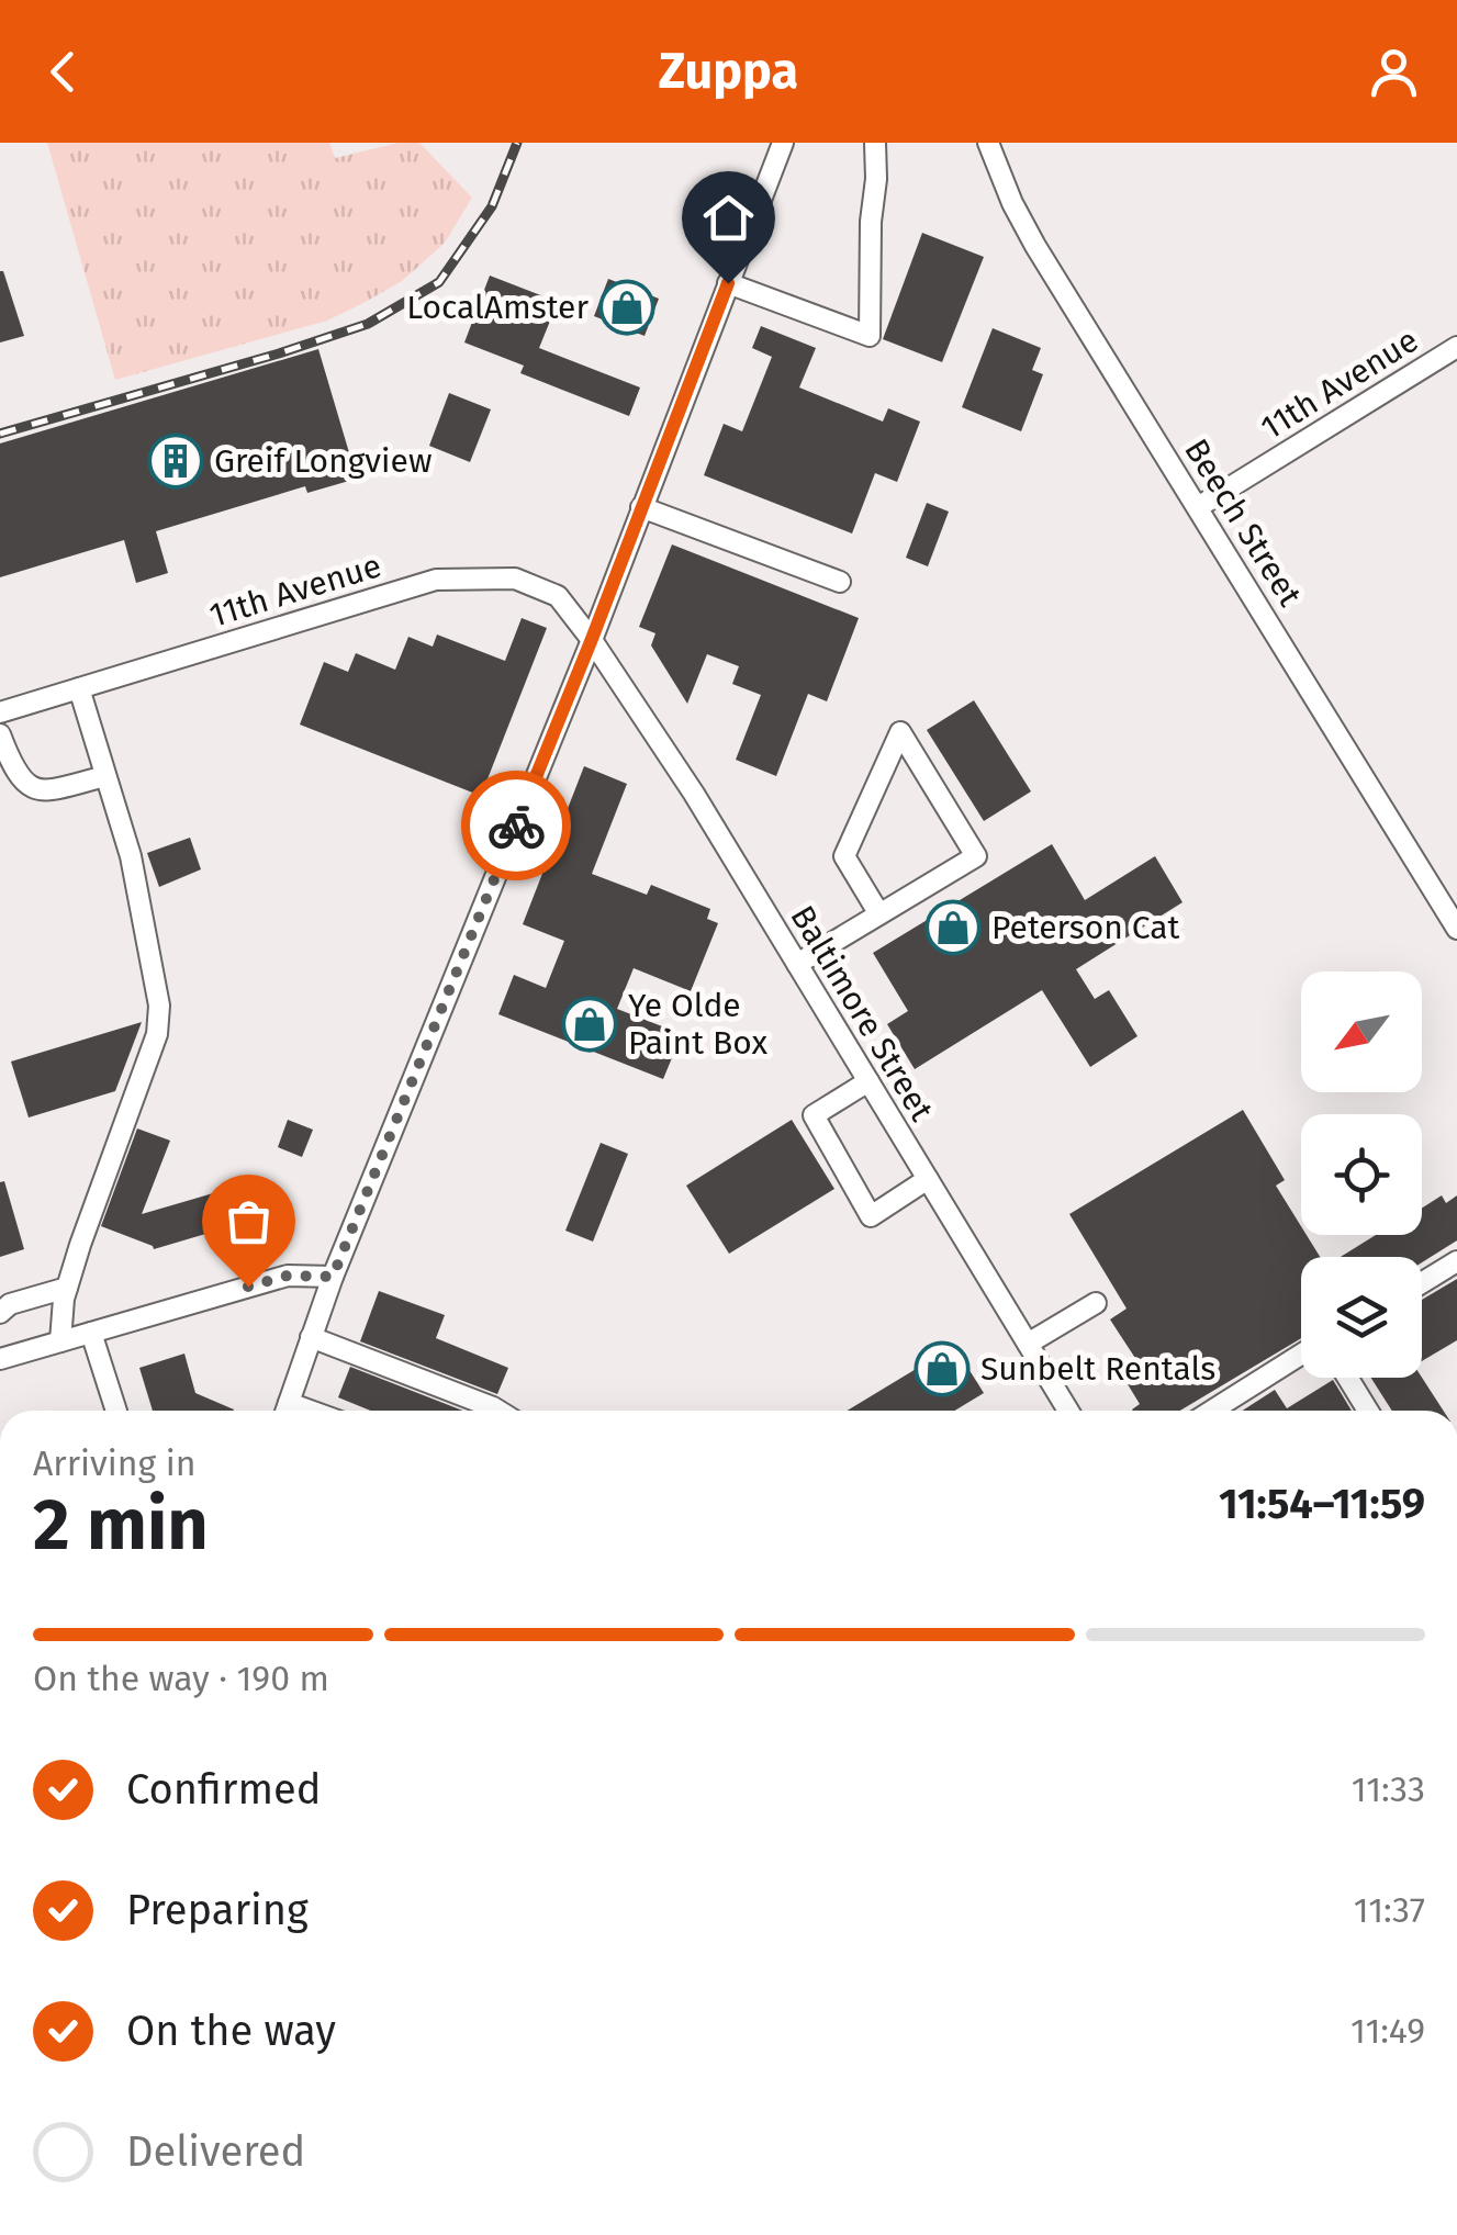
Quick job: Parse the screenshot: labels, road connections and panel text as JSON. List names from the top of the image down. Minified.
{"streets":{"street":["11th Avenue","Beech Street","Baltimore Street"]},"crossings":[["11th Avenue","Beech Street"],["11th Avenue","Baltimore Street"]],"places":{"shop":["LocalAmster","Peterson Cat","Ye Olde Paint Box","Sunbelt Rentals"],"building":["Greif Longview"]},"north":"bottom left","page":{"header":"Zuppa","heading":["2 min","Arriving in","11:54–11:59"],"bar":"On the way · 190 m","list":[["Confirmed","11:33"],["Preparing","11:37"],["On the way","11:49"],"Delivered"]}}
